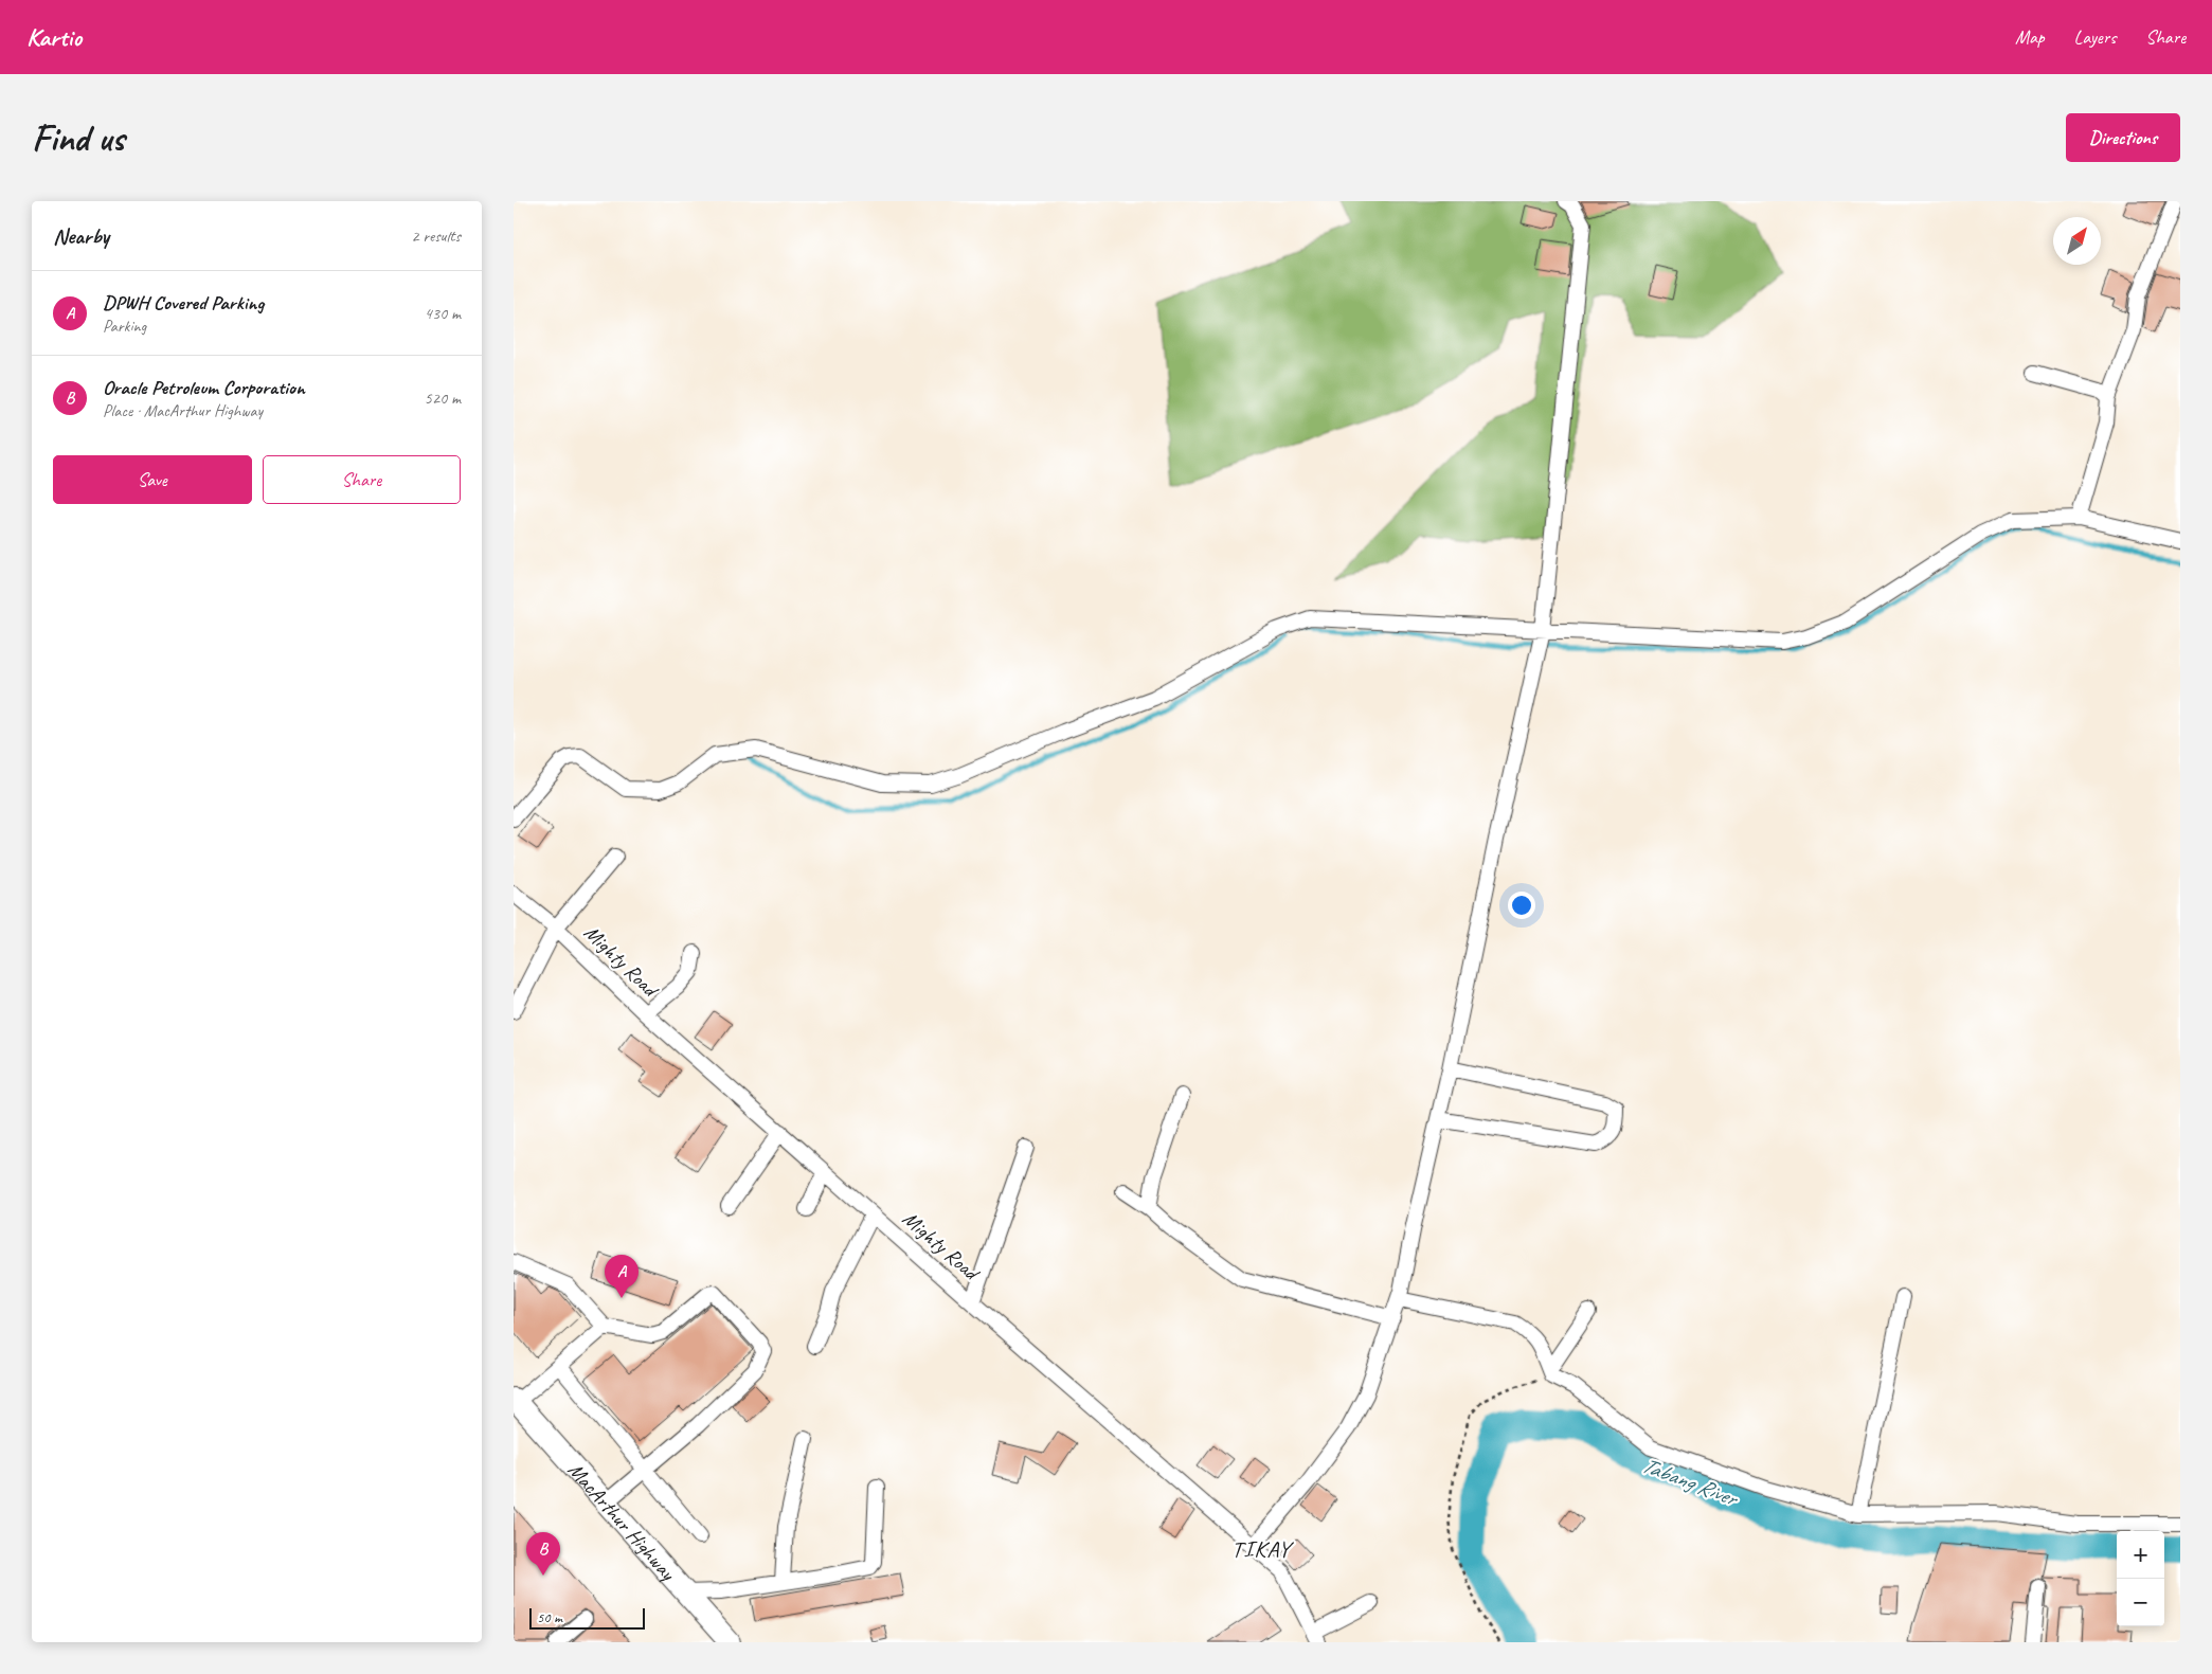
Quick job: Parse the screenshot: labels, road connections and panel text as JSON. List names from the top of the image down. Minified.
{"streets":{"highway":["MacArthur Highway"],"street":["Mighty Road"]},"districts":["TIKAY"],"water":["Tabang River"],"scale_bar":"50 m","north":"top right","page":{"header":"Kartio","nav":["Map","Layers","Share"],"buttons":["Directions",["Save","Share"]],"title":"Find us","heading":["Nearby","2 results"],"list":[{"mark":"A","name":"DPWH Covered Parking","note":"Parking","value":"430 m"},{"mark":"B","name":"Oracle Petroleum Corporation","note":"Place · MacArthur Highway","value":"520 m"}],"pins":["A","B"],"map_buttons":["+","−"],"scale":"50 m"}}
